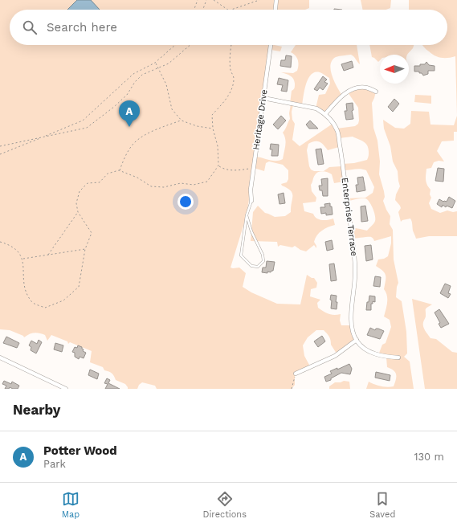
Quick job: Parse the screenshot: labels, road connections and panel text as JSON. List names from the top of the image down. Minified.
{"streets":{"street":["Heritage Drive","Enterprise Terrace"]},"crossings":[["Heritage Drive","Enterprise Terrace"]],"north":"left","page":{"search":"Search here","pins":"A","heading":"Nearby","list":[{"mark":"A","name":"Potter Wood","note":"Park","value":"130 m"}],"nav":["Map","Directions","Saved"]}}
